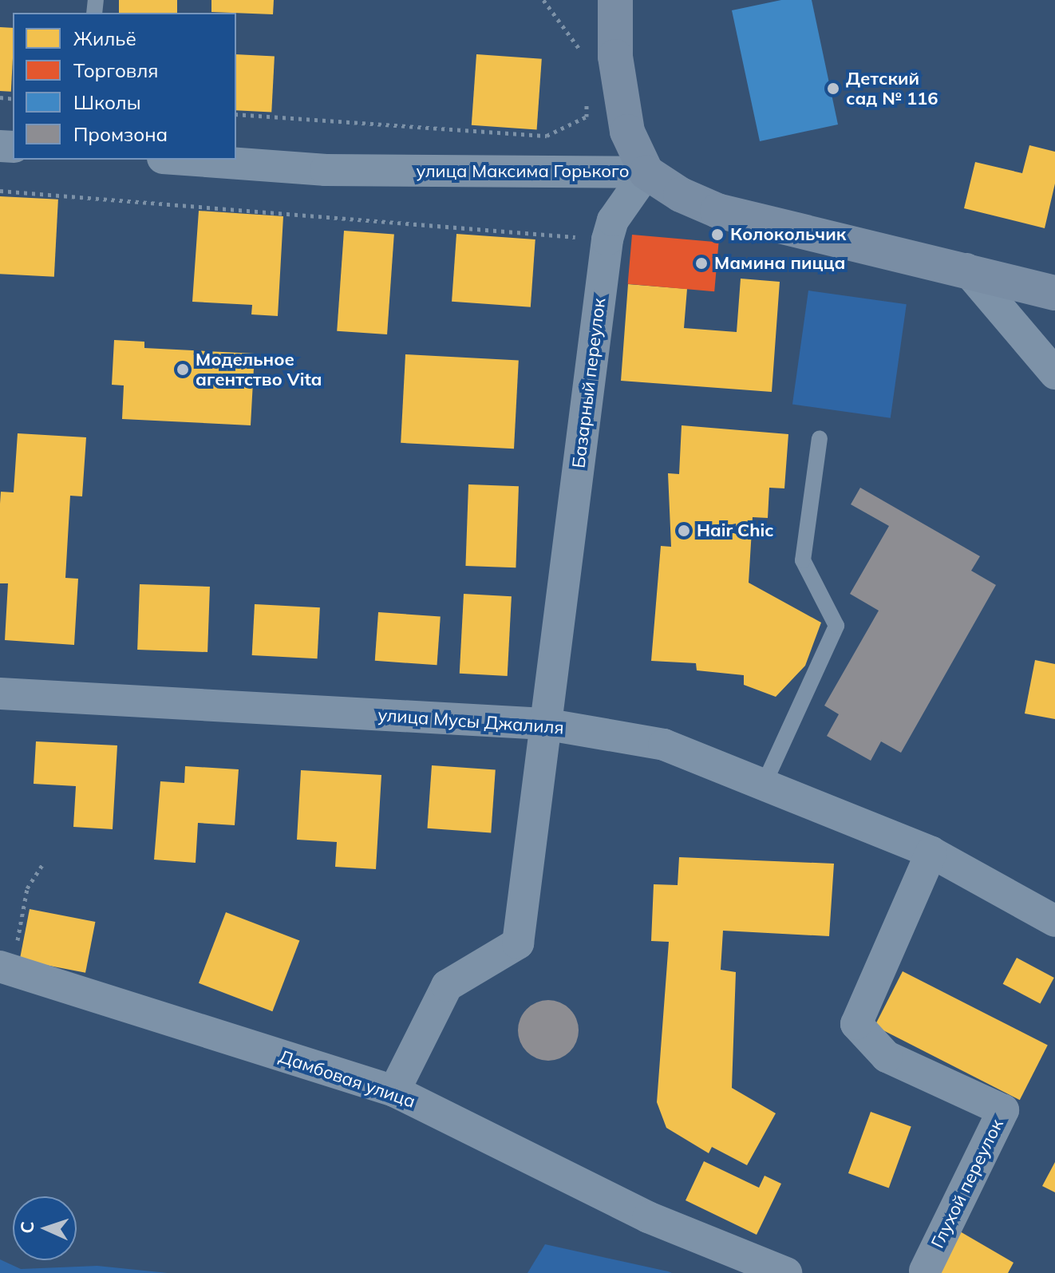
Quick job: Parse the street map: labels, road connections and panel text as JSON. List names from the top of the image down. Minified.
{"streets":{"main road":["улица Максима Горького"],"street":["Базарный переулок","улица Мусы Джалиля","Дамбовая улица","Глухой переулок"]},"crossings":[["улица Максима Горького","Базарный переулок"],["Базарный переулок","улица Мусы Джалиля"],["Базарный переулок","Дамбовая улица"],["улица Мусы Джалиля","Глухой переулок"]],"places":["Детский сад № 116","Колокольчик","Мамина пицца","Модельное агентство Vita","Hair Chic"],"legend":["Жильё","Торговля","Школы","Промзона"],"north":"left"}
